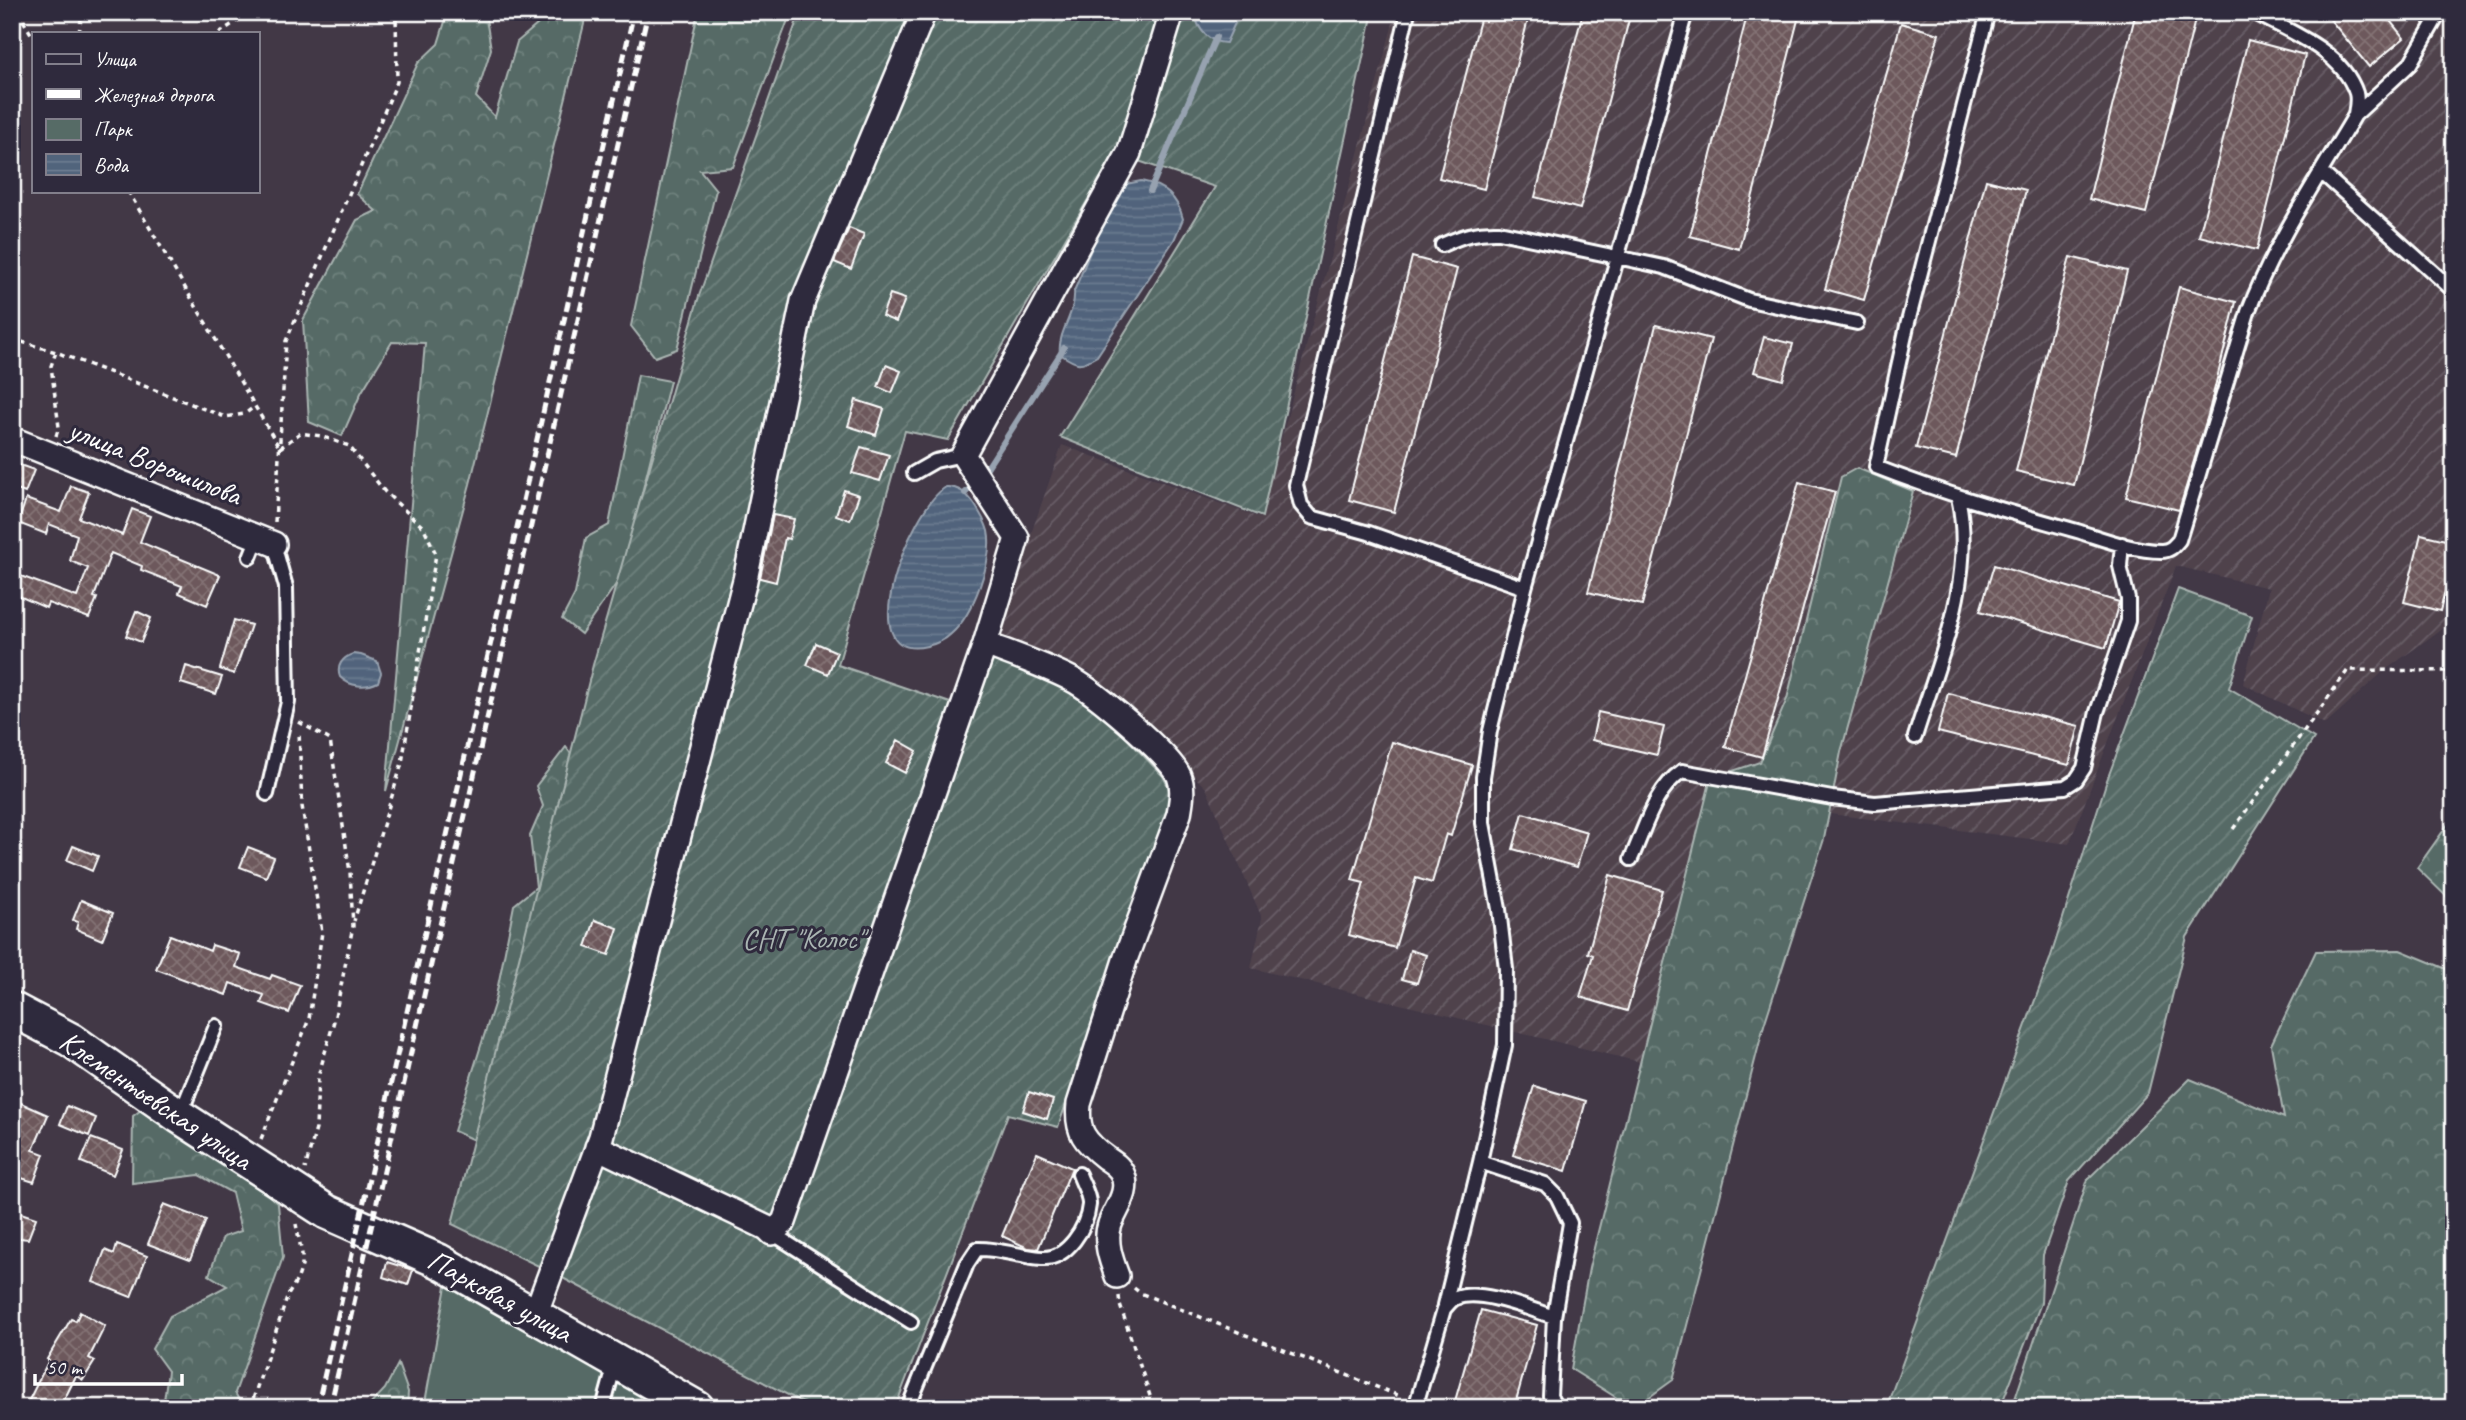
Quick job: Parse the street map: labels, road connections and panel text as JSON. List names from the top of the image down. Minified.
{"streets":{"street":["улица Ворошилова","Клементьевская улица","Парковая улица"]},"crossings":[["Клементьевская улица","Парковая улица"]],"parks":["СНТ \"Колос\""],"legend":["Улица","Железная дорога","Парк","Вода"],"scale_bar":"50 m"}
